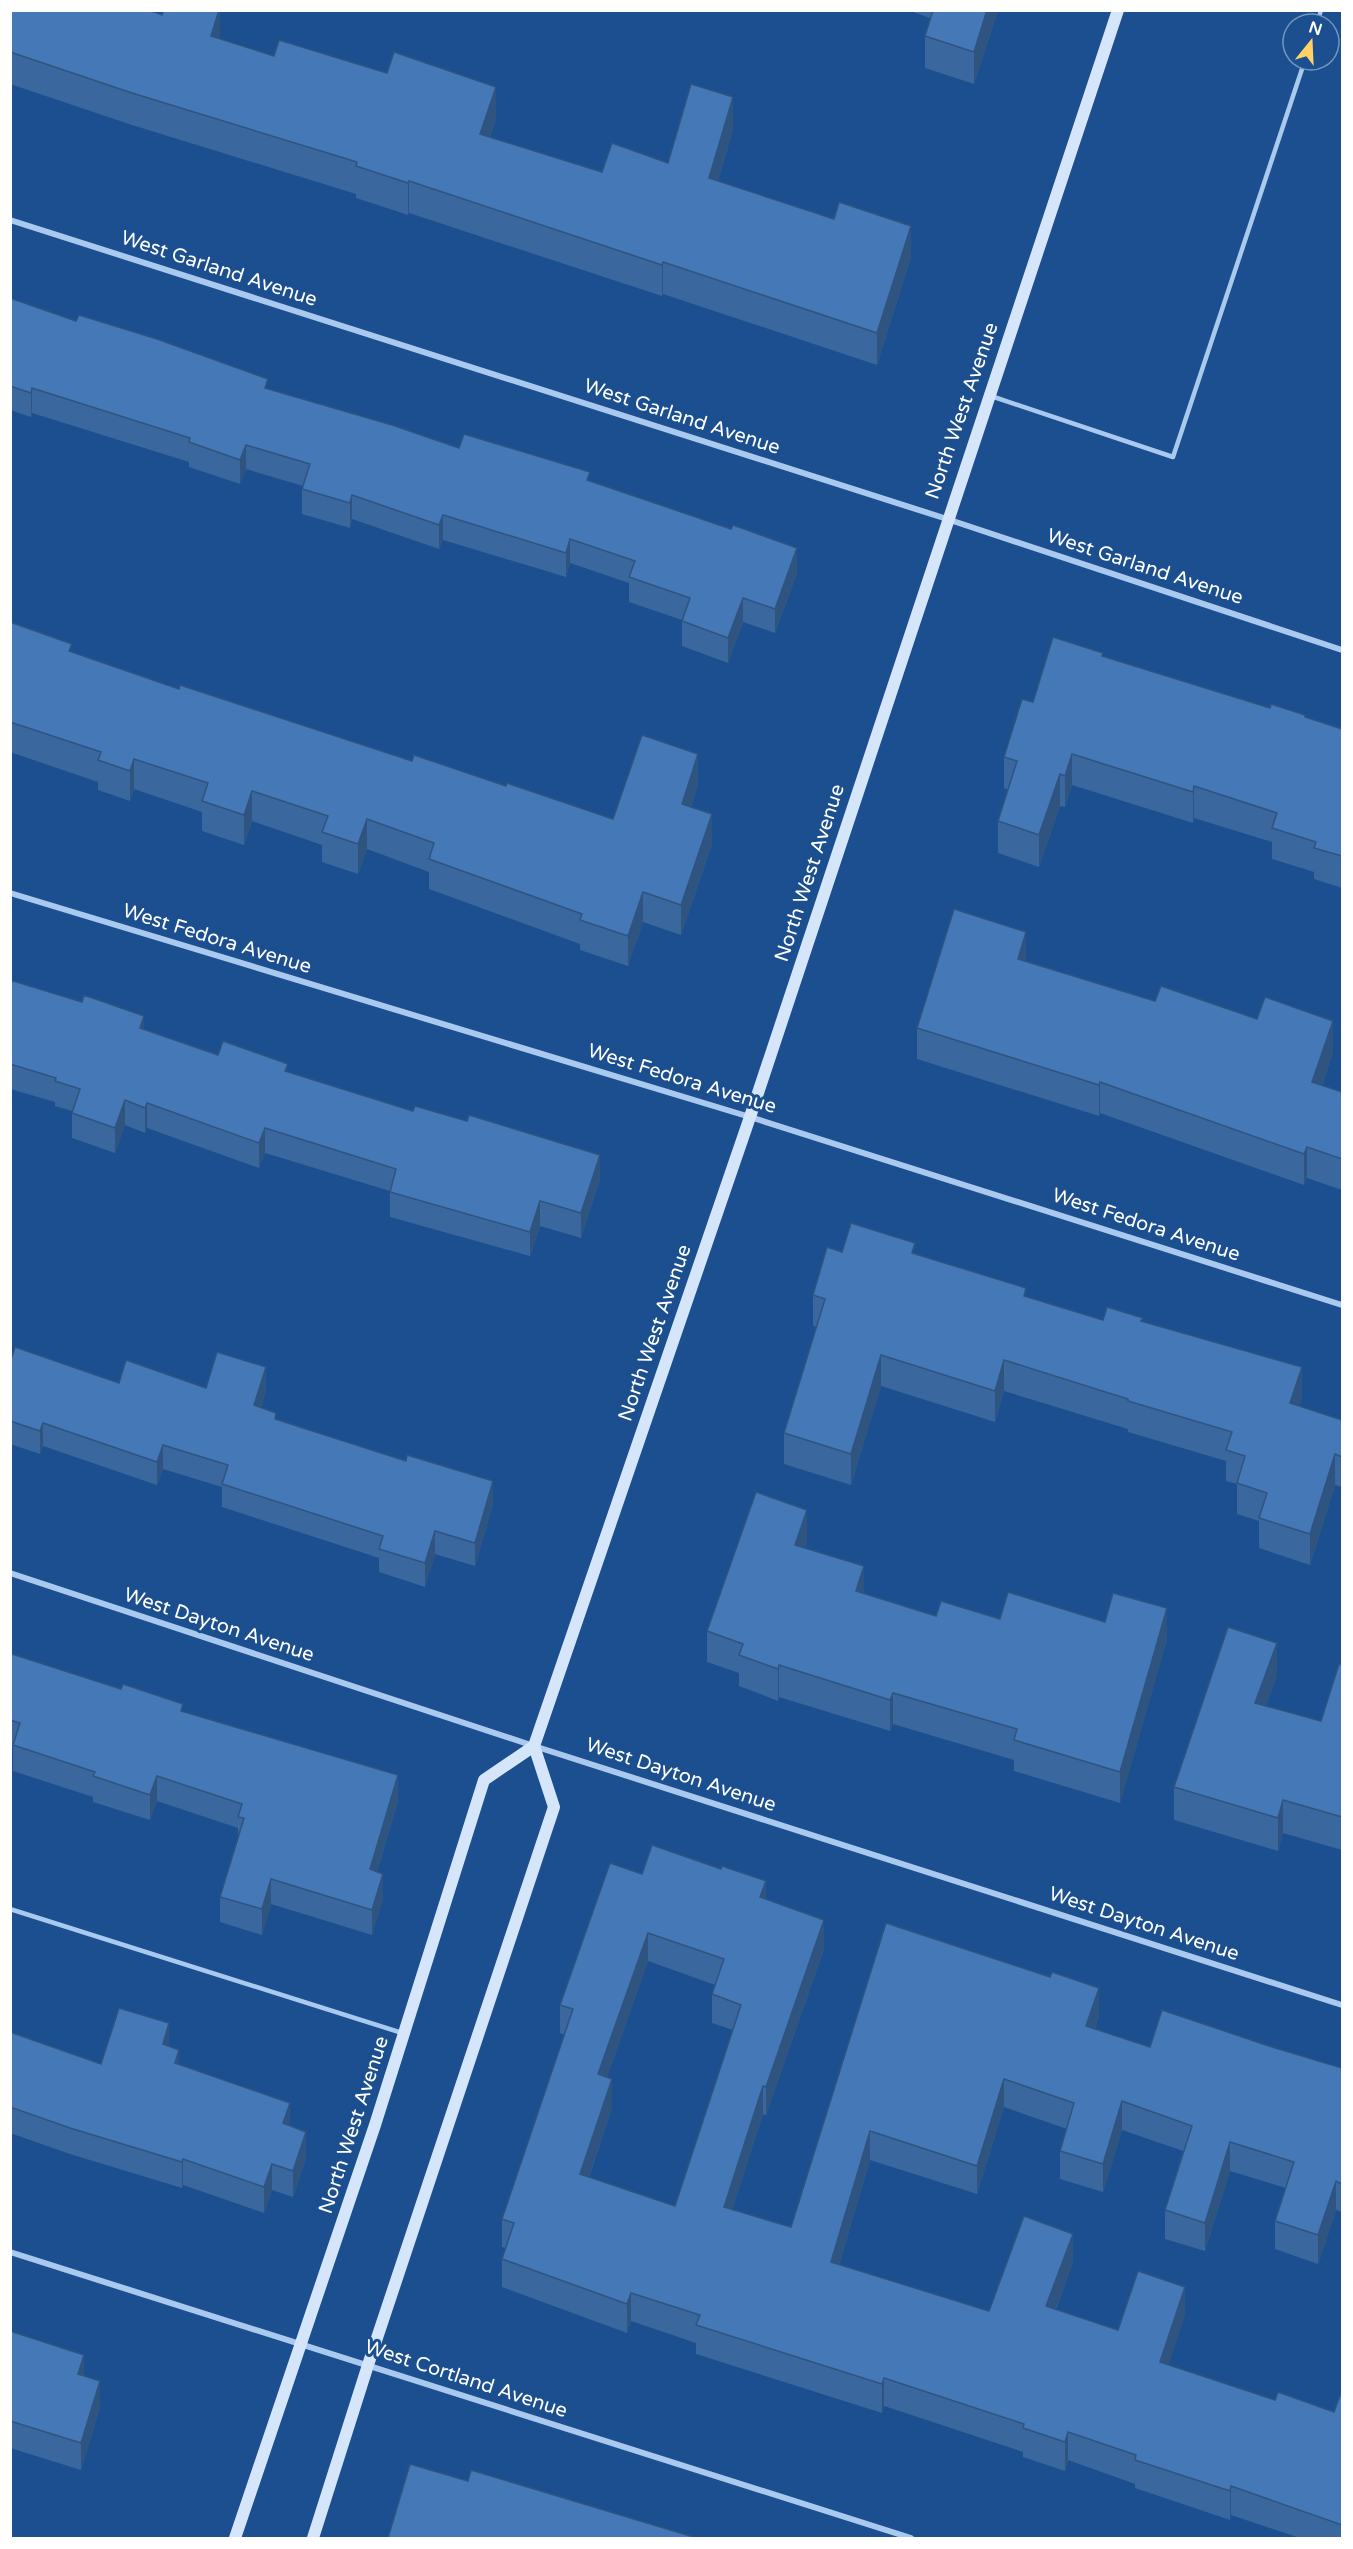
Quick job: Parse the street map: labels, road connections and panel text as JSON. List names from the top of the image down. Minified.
{"streets":{"main road":["North West Avenue"],"street":["West Garland Avenue","West Fedora Avenue","West Dayton Avenue","West Cortland Avenue"]},"crossings":[["West Garland Avenue","North West Avenue"],["North West Avenue","West Fedora Avenue"],["North West Avenue","West Dayton Avenue"],["North West Avenue","West Cortland Avenue"]],"north":"top"}
